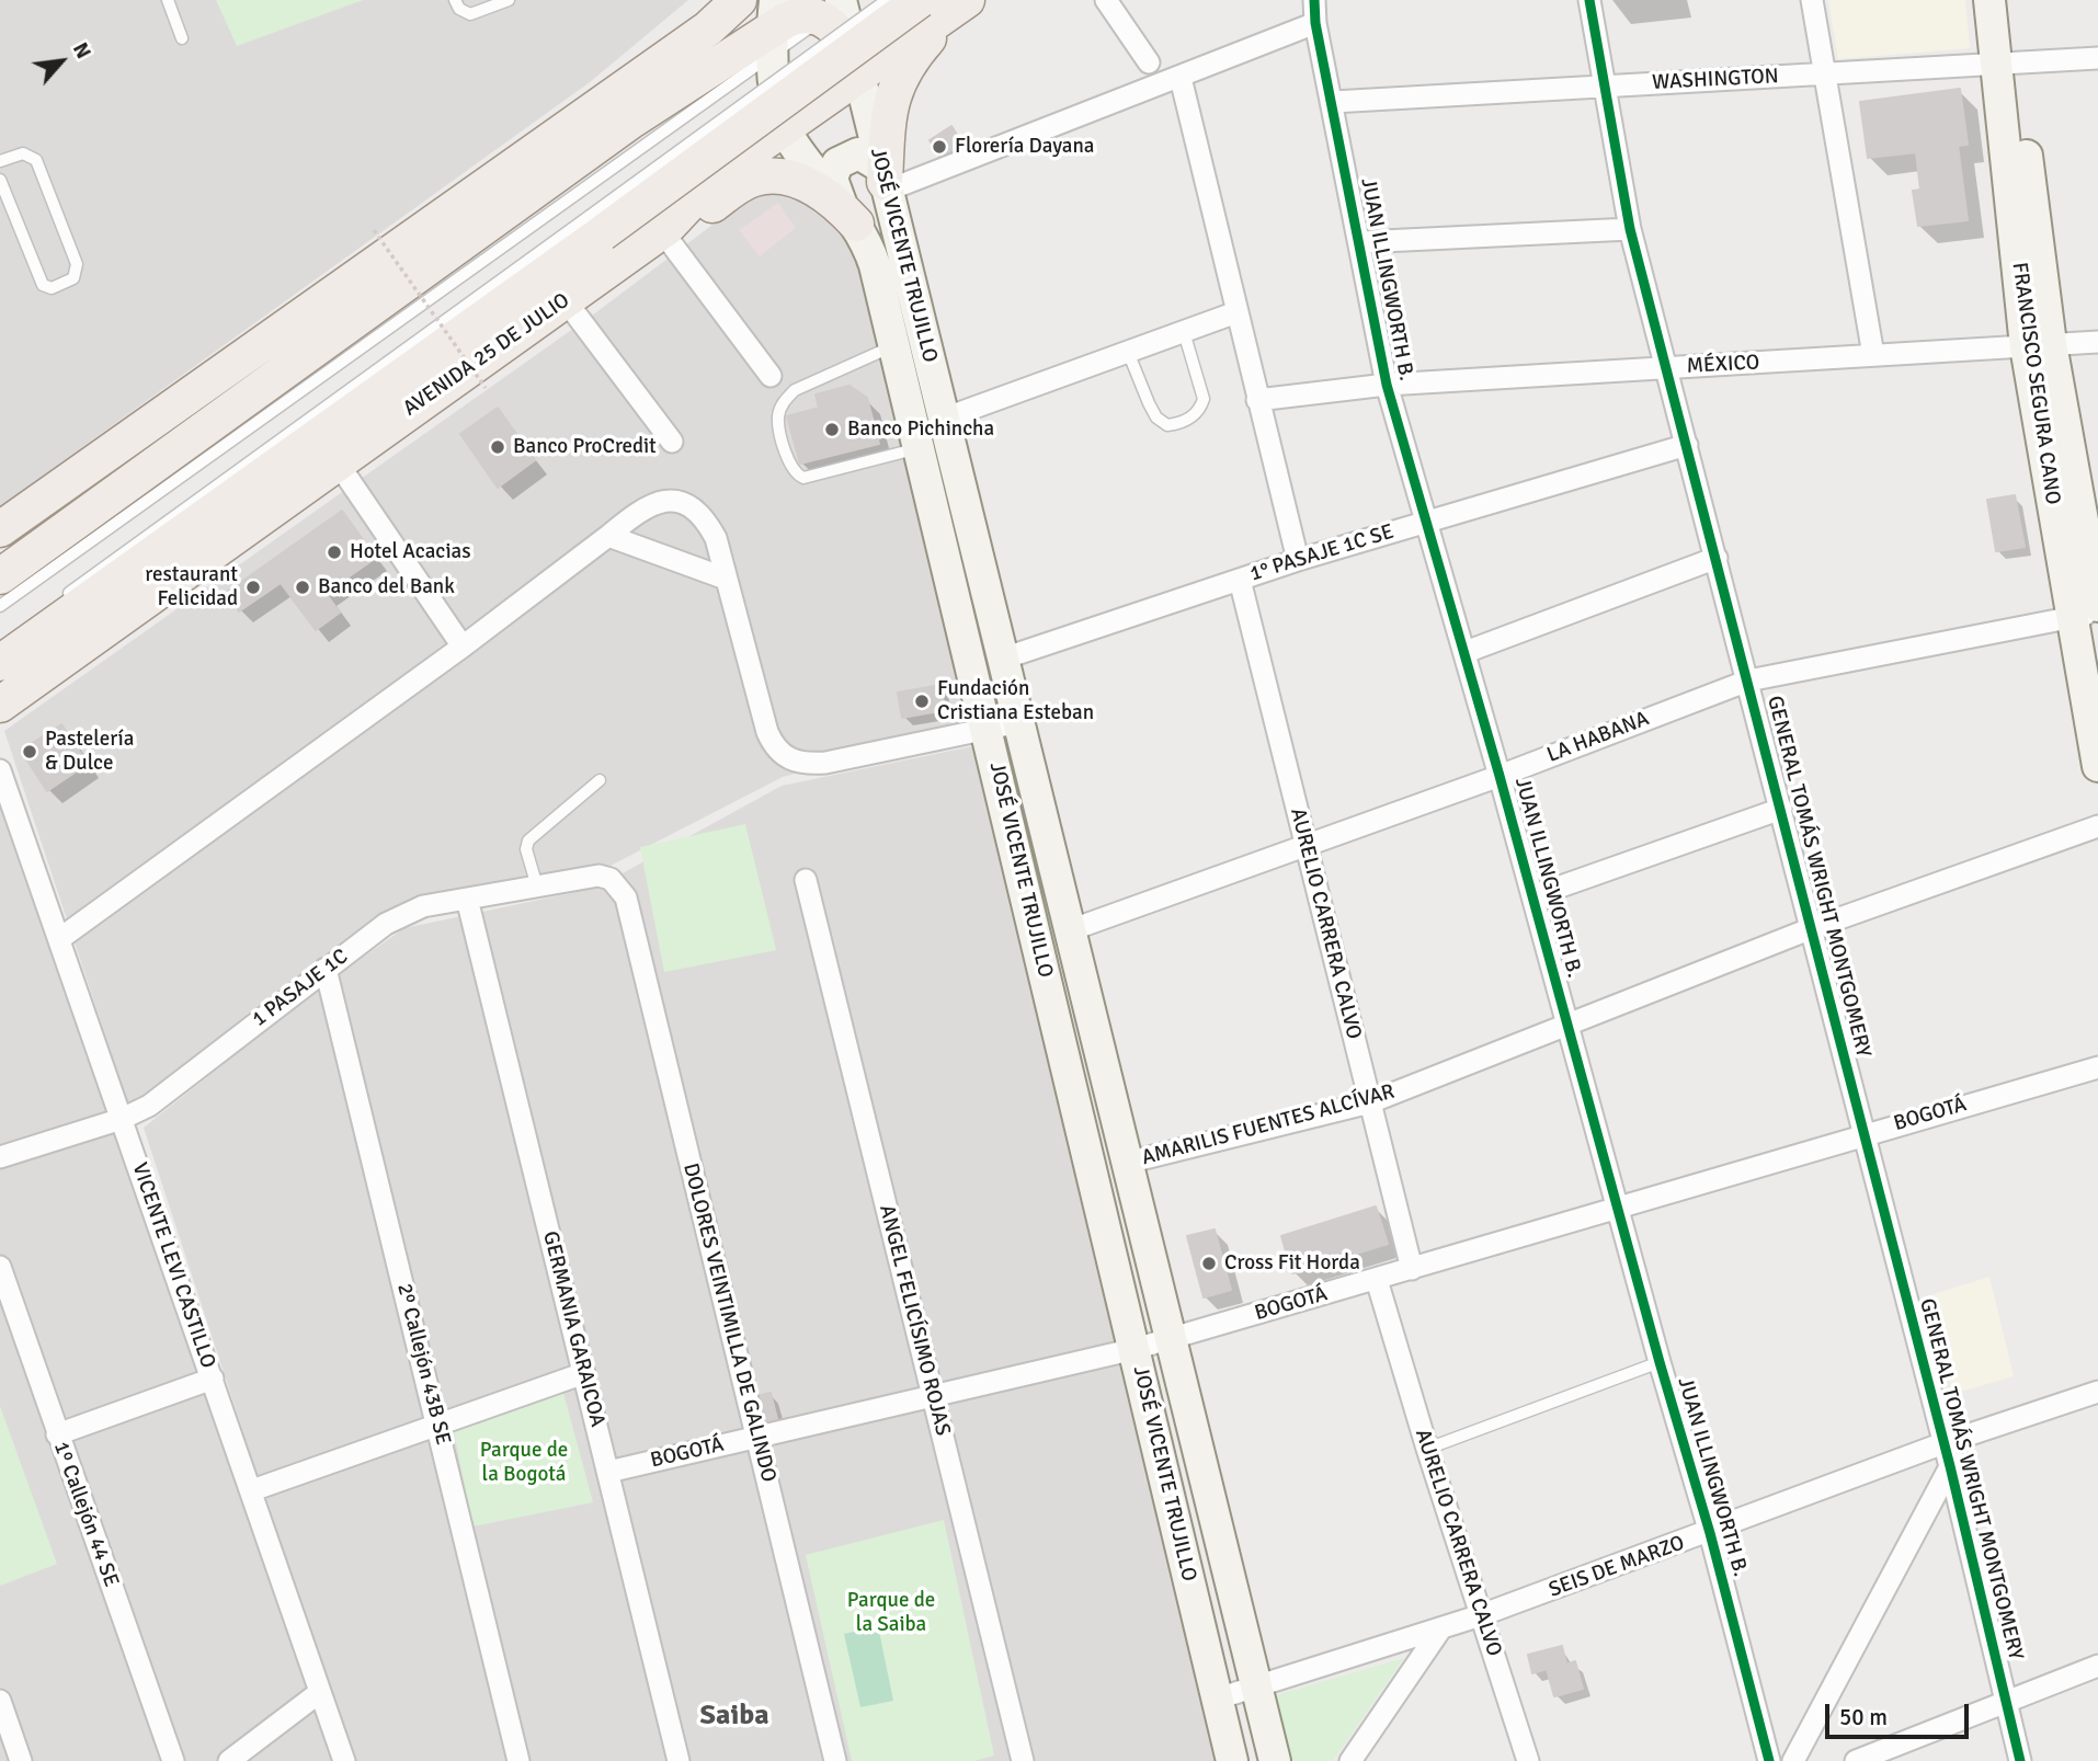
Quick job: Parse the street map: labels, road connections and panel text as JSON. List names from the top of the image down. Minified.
{"streets":{"main road":["JOSÉ VICENTE TRUJILLO","AVENIDA 25 DE JULIO","FRANCISCO SEGURA CANO"],"street":["WASHINGTON","JUAN ILLINGWORTH B.","MÉXICO","1° PASAJE 1C SE","LA HABANA","GENERAL TOMÁS WRIGHT MONTGOMERY","AURELIO CARRERA CALVO","1 PASAJE 1C","BOGOTÁ","AMARILIS FUENTES ALCÍVAR","VICENTE LEVI CASTILLO","ANGEL FELICÍSIMO ROJAS","DOLORES VEINTIMILLA DE GALINDO","GERMANIA GARAICOA","2º Callejón 43B SE","1º Callejón 44 SE","SEIS DE MARZO"]},"crossings":[["WASHINGTON","JUAN ILLINGWORTH B."],["WASHINGTON","FRANCISCO SEGURA CANO"],["WASHINGTON","GENERAL TOMÁS WRIGHT MONTGOMERY"],["JOSÉ VICENTE TRUJILLO","AVENIDA 25 DE JULIO"],["JOSÉ VICENTE TRUJILLO","1° PASAJE 1C SE"],["JOSÉ VICENTE TRUJILLO","LA HABANA"],["JOSÉ VICENTE TRUJILLO","BOGOTÁ"],["JOSÉ VICENTE TRUJILLO","AMARILIS FUENTES ALCÍVAR"],["JOSÉ VICENTE TRUJILLO","SEIS DE MARZO"],["JUAN ILLINGWORTH B.","MÉXICO"],["JUAN ILLINGWORTH B.","1° PASAJE 1C SE"],["JUAN ILLINGWORTH B.","LA HABANA"],["JUAN ILLINGWORTH B.","BOGOTÁ"],["JUAN ILLINGWORTH B.","AMARILIS FUENTES ALCÍVAR"],["JUAN ILLINGWORTH B.","SEIS DE MARZO"],["MÉXICO","FRANCISCO SEGURA CANO"],["MÉXICO","GENERAL TOMÁS WRIGHT MONTGOMERY"],["FRANCISCO SEGURA CANO","LA HABANA"],["1° PASAJE 1C SE","GENERAL TOMÁS WRIGHT MONTGOMERY"],["1° PASAJE 1C SE","AURELIO CARRERA CALVO"],["LA HABANA","GENERAL TOMÁS WRIGHT MONTGOMERY"],["LA HABANA","AURELIO CARRERA CALVO"],["GENERAL TOMÁS WRIGHT MONTGOMERY","BOGOTÁ"],["GENERAL TOMÁS WRIGHT MONTGOMERY","AMARILIS FUENTES ALCÍVAR"],["GENERAL TOMÁS WRIGHT MONTGOMERY","SEIS DE MARZO"],["AURELIO CARRERA CALVO","BOGOTÁ"],["AURELIO CARRERA CALVO","AMARILIS FUENTES ALCÍVAR"],["AURELIO CARRERA CALVO","SEIS DE MARZO"],["1 PASAJE 1C","VICENTE LEVI CASTILLO"],["1 PASAJE 1C","DOLORES VEINTIMILLA DE GALINDO"],["1 PASAJE 1C","GERMANIA GARAICOA"],["1 PASAJE 1C","2º Callejón 43B SE"],["BOGOTÁ","ANGEL FELICÍSIMO ROJAS"],["BOGOTÁ","DOLORES VEINTIMILLA DE GALINDO"],["BOGOTÁ","GERMANIA GARAICOA"]],"districts":["Saiba"],"parks":["Parque de la Bogotá","Parque de la Saiba"],"places":["Florería Dayana","Banco Pichincha","Banco ProCredit","Hotel Acacias","restaurant Felicidad","Banco del Bank","Fundación Cristiana Esteban","Pastelería & Dulce","Cross Fit Horda"],"scale_bar":"50 m","north":"top right"}
